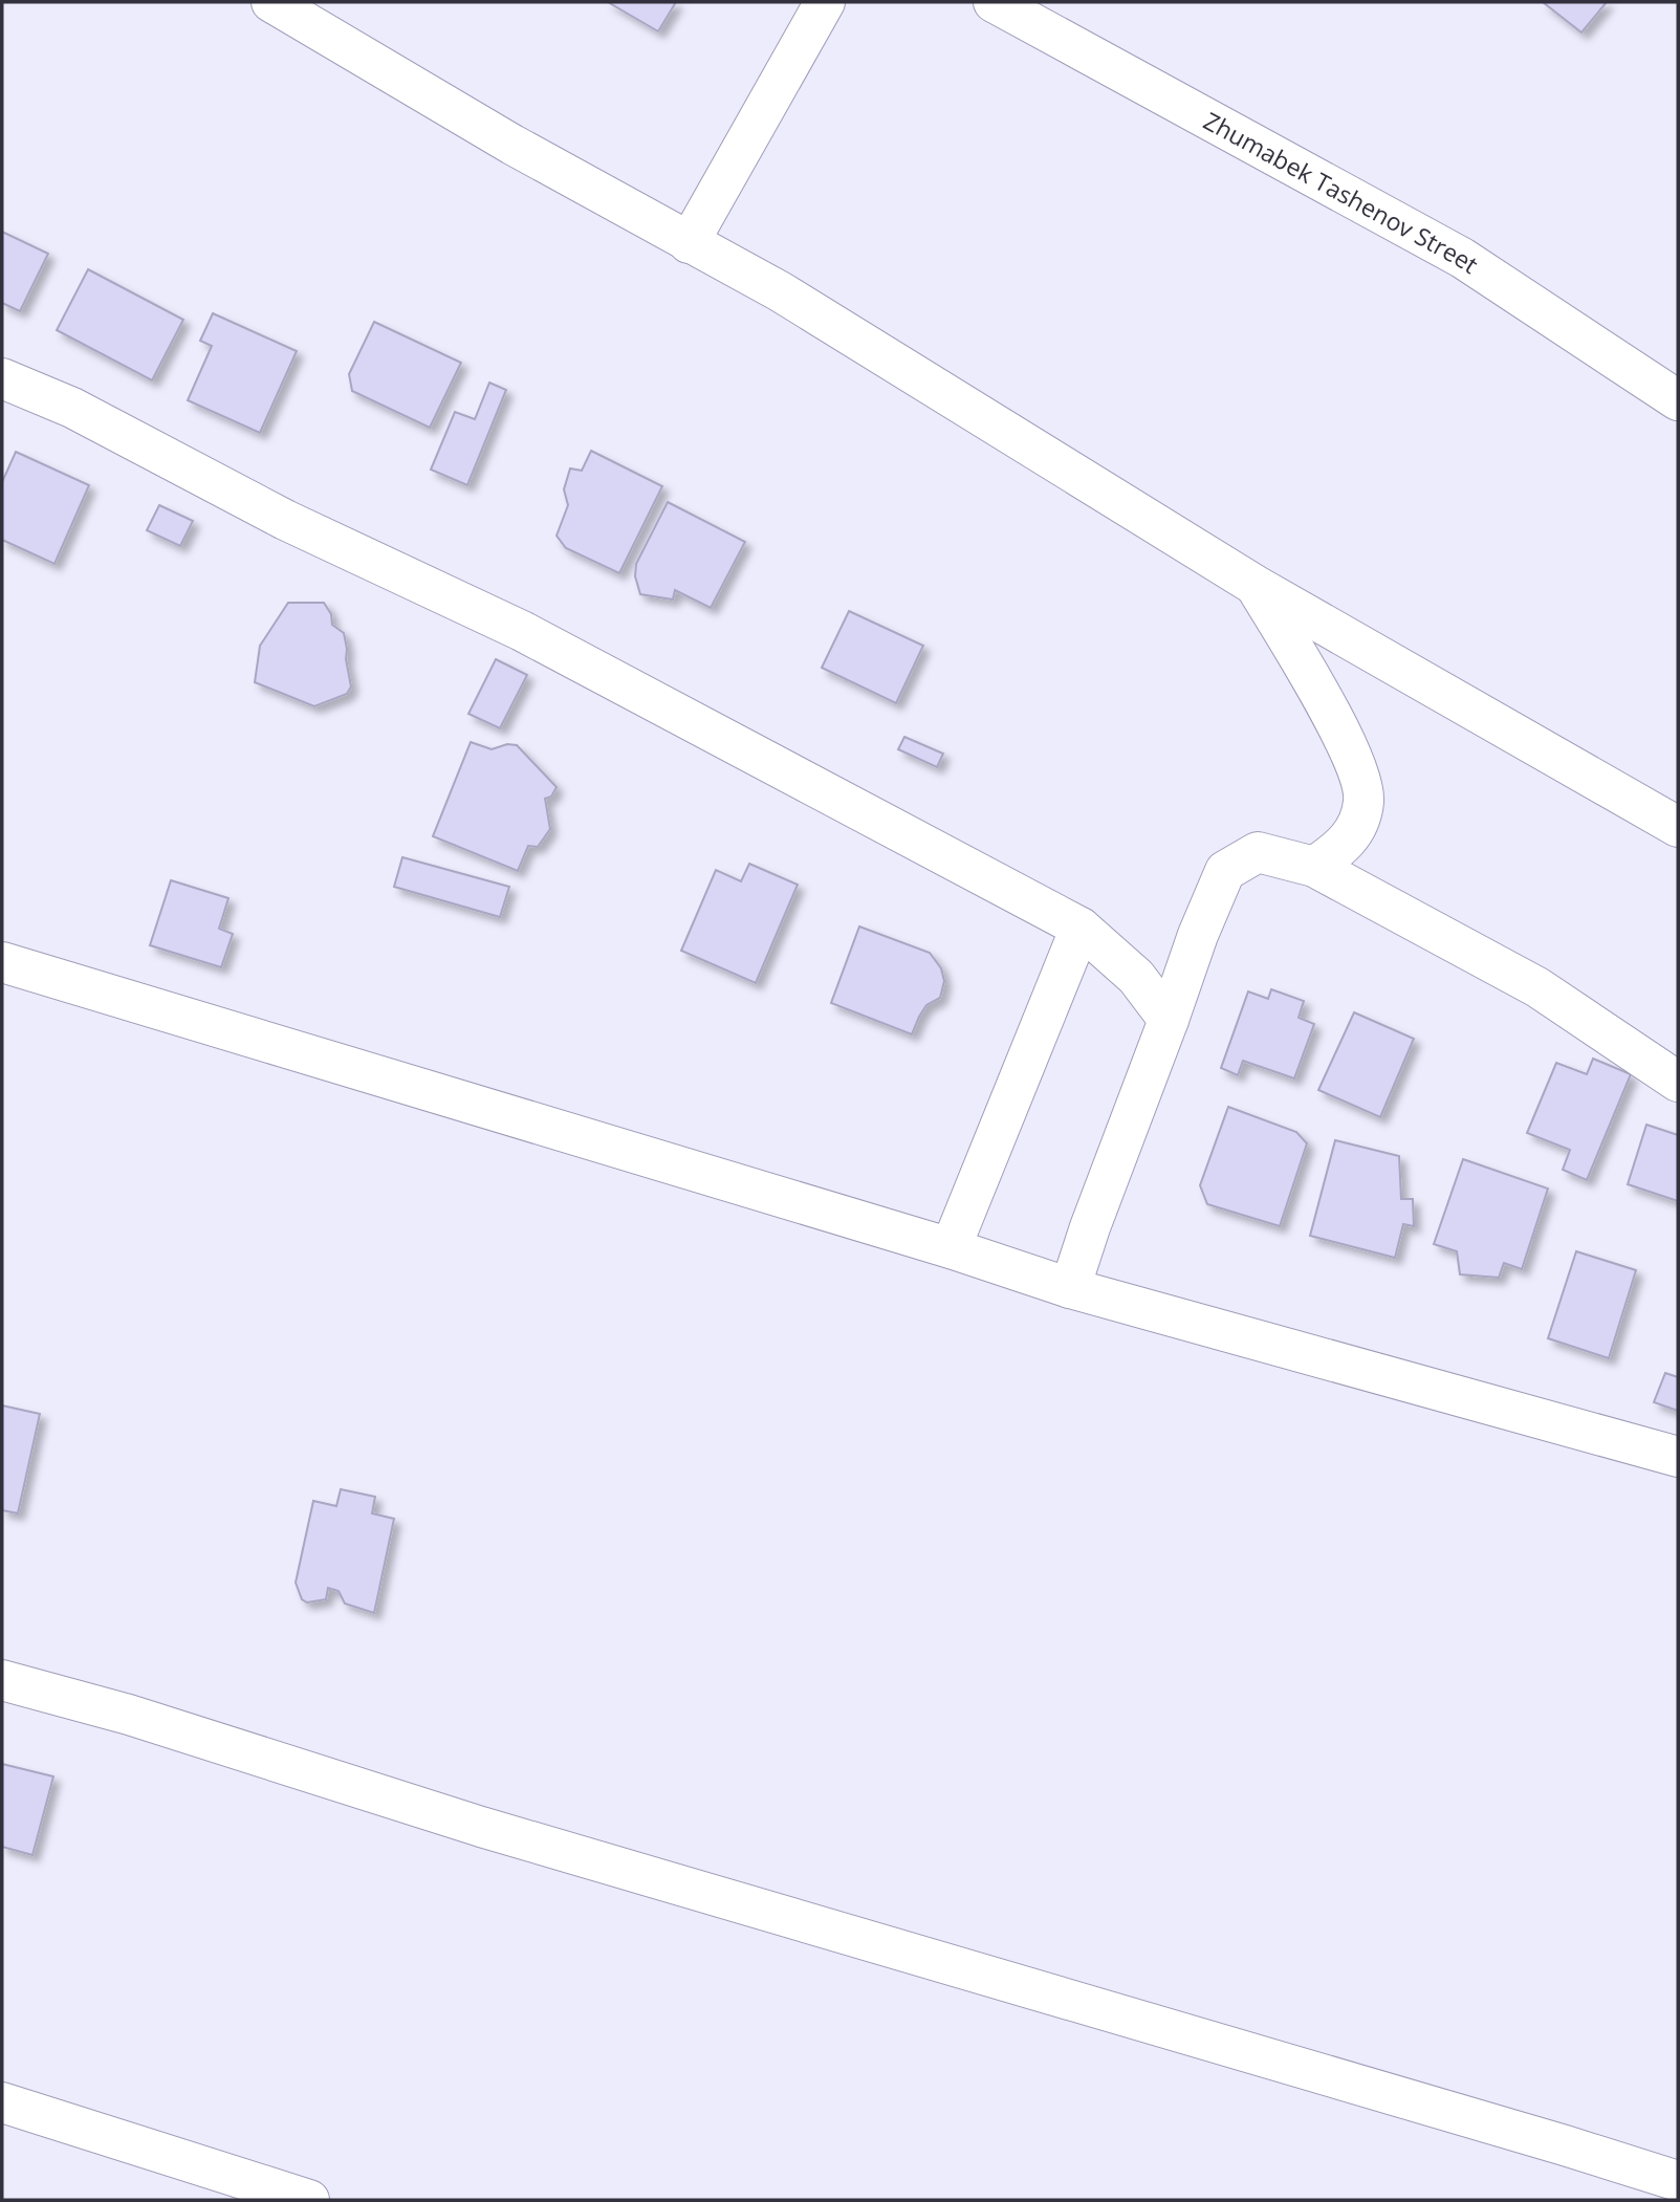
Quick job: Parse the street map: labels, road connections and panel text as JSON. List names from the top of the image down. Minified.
{"streets":{"street":["Zhumabek Tashenov Street"]}}
